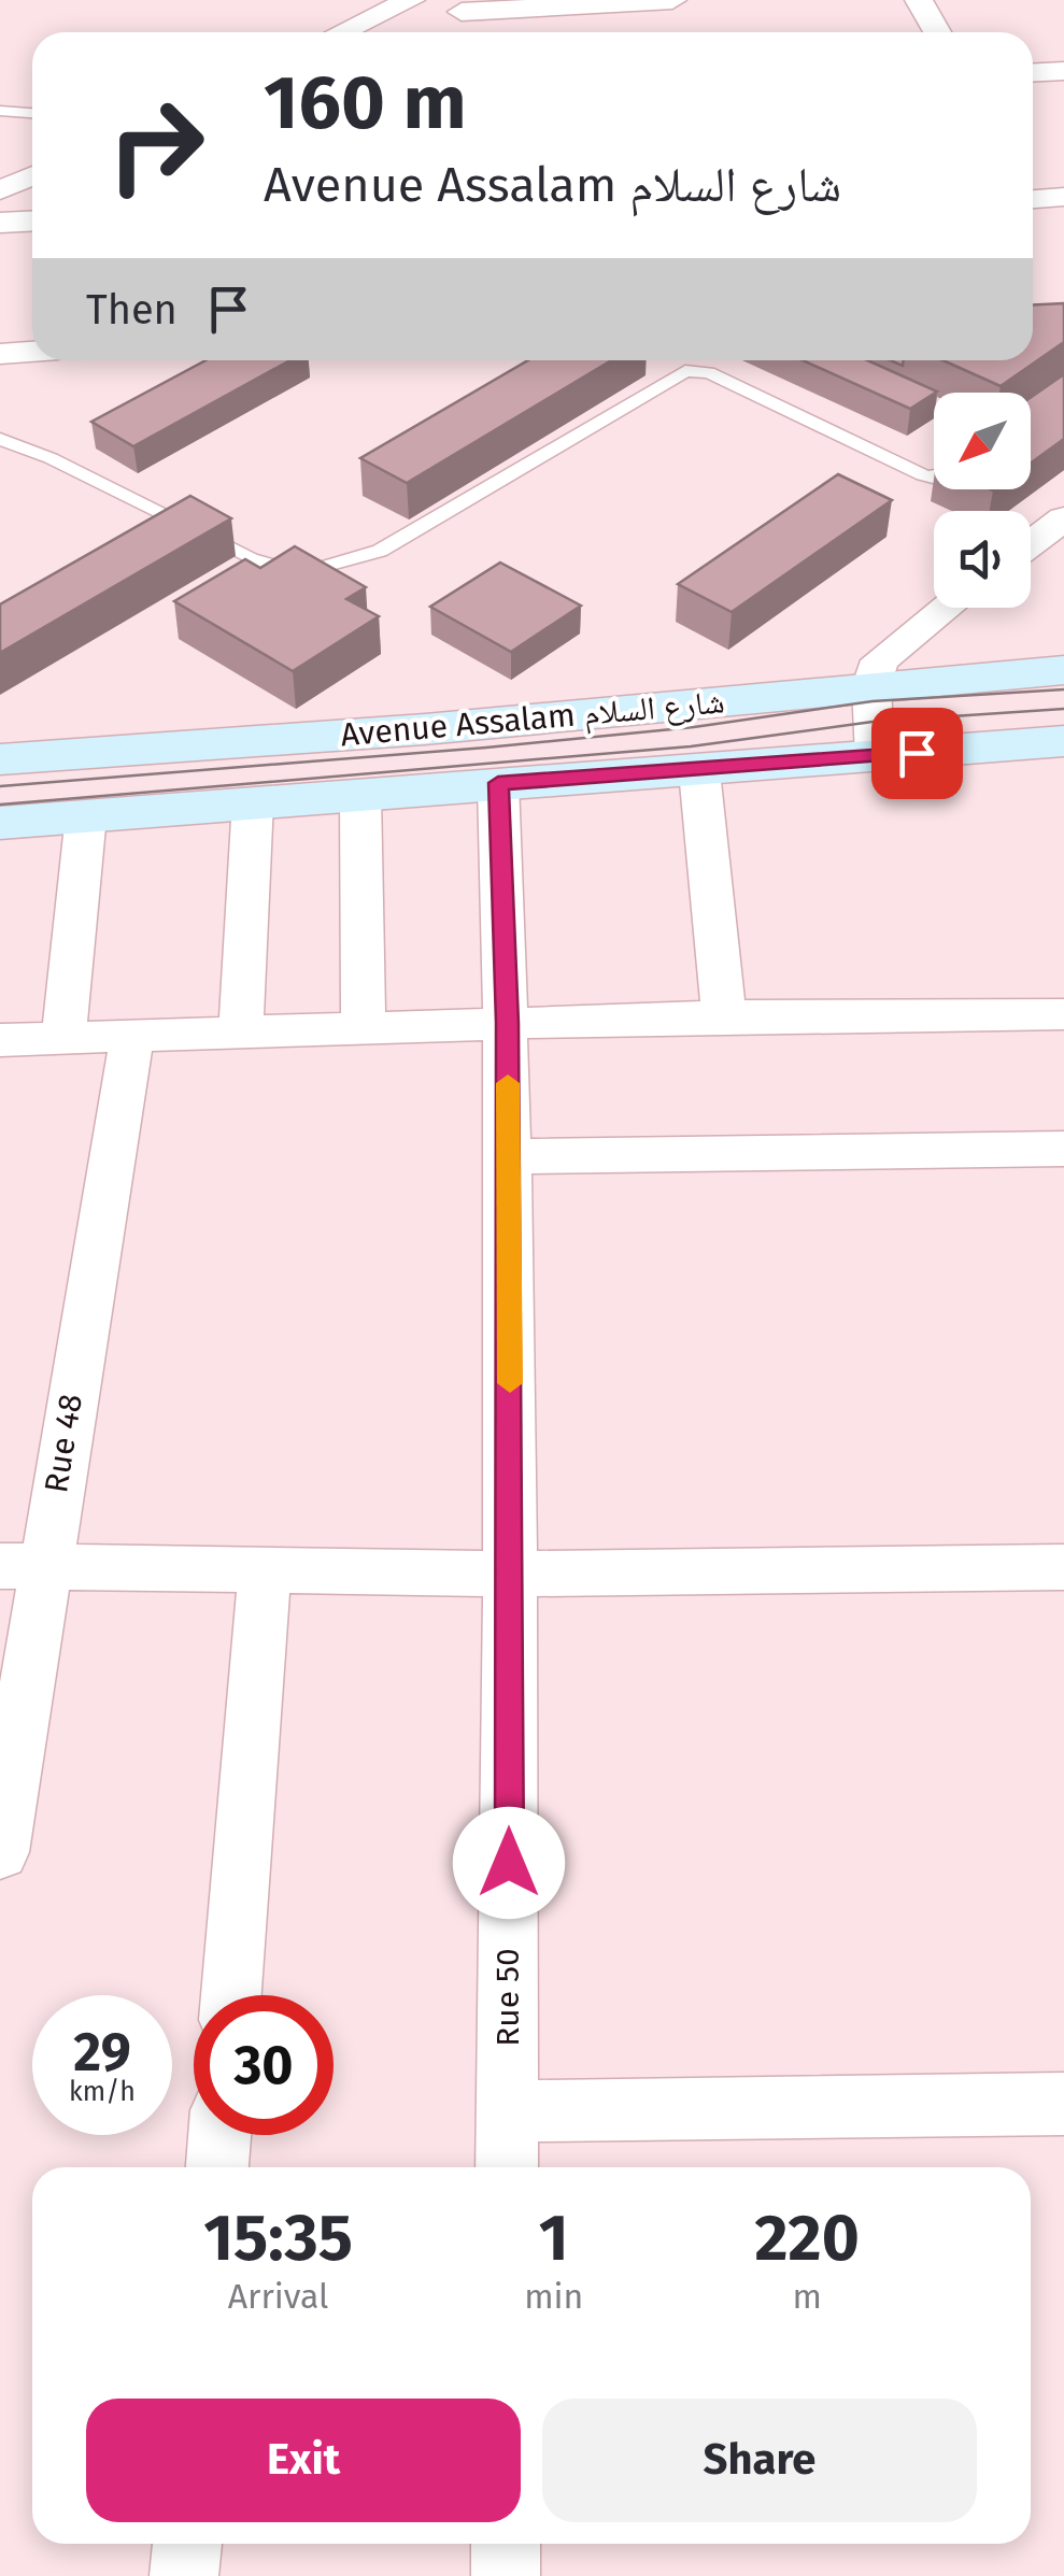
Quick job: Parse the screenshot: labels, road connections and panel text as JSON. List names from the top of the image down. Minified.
{"streets":{"main road":["Avenue Assalam شارع السلام"],"street":["Rue 48","Rue 50"]},"crossings":[["Avenue Assalam شارع السلام","Rue 50"]],"north":"bottom left","page":{"turn":["160 m","Avenue Assalam شارع السلام"],"then":"Then","speed":"29 km/h","limit":"30","eta":["15:35","Arrival","1","min","220","m"],"buttons":["Exit","Share"]}}
